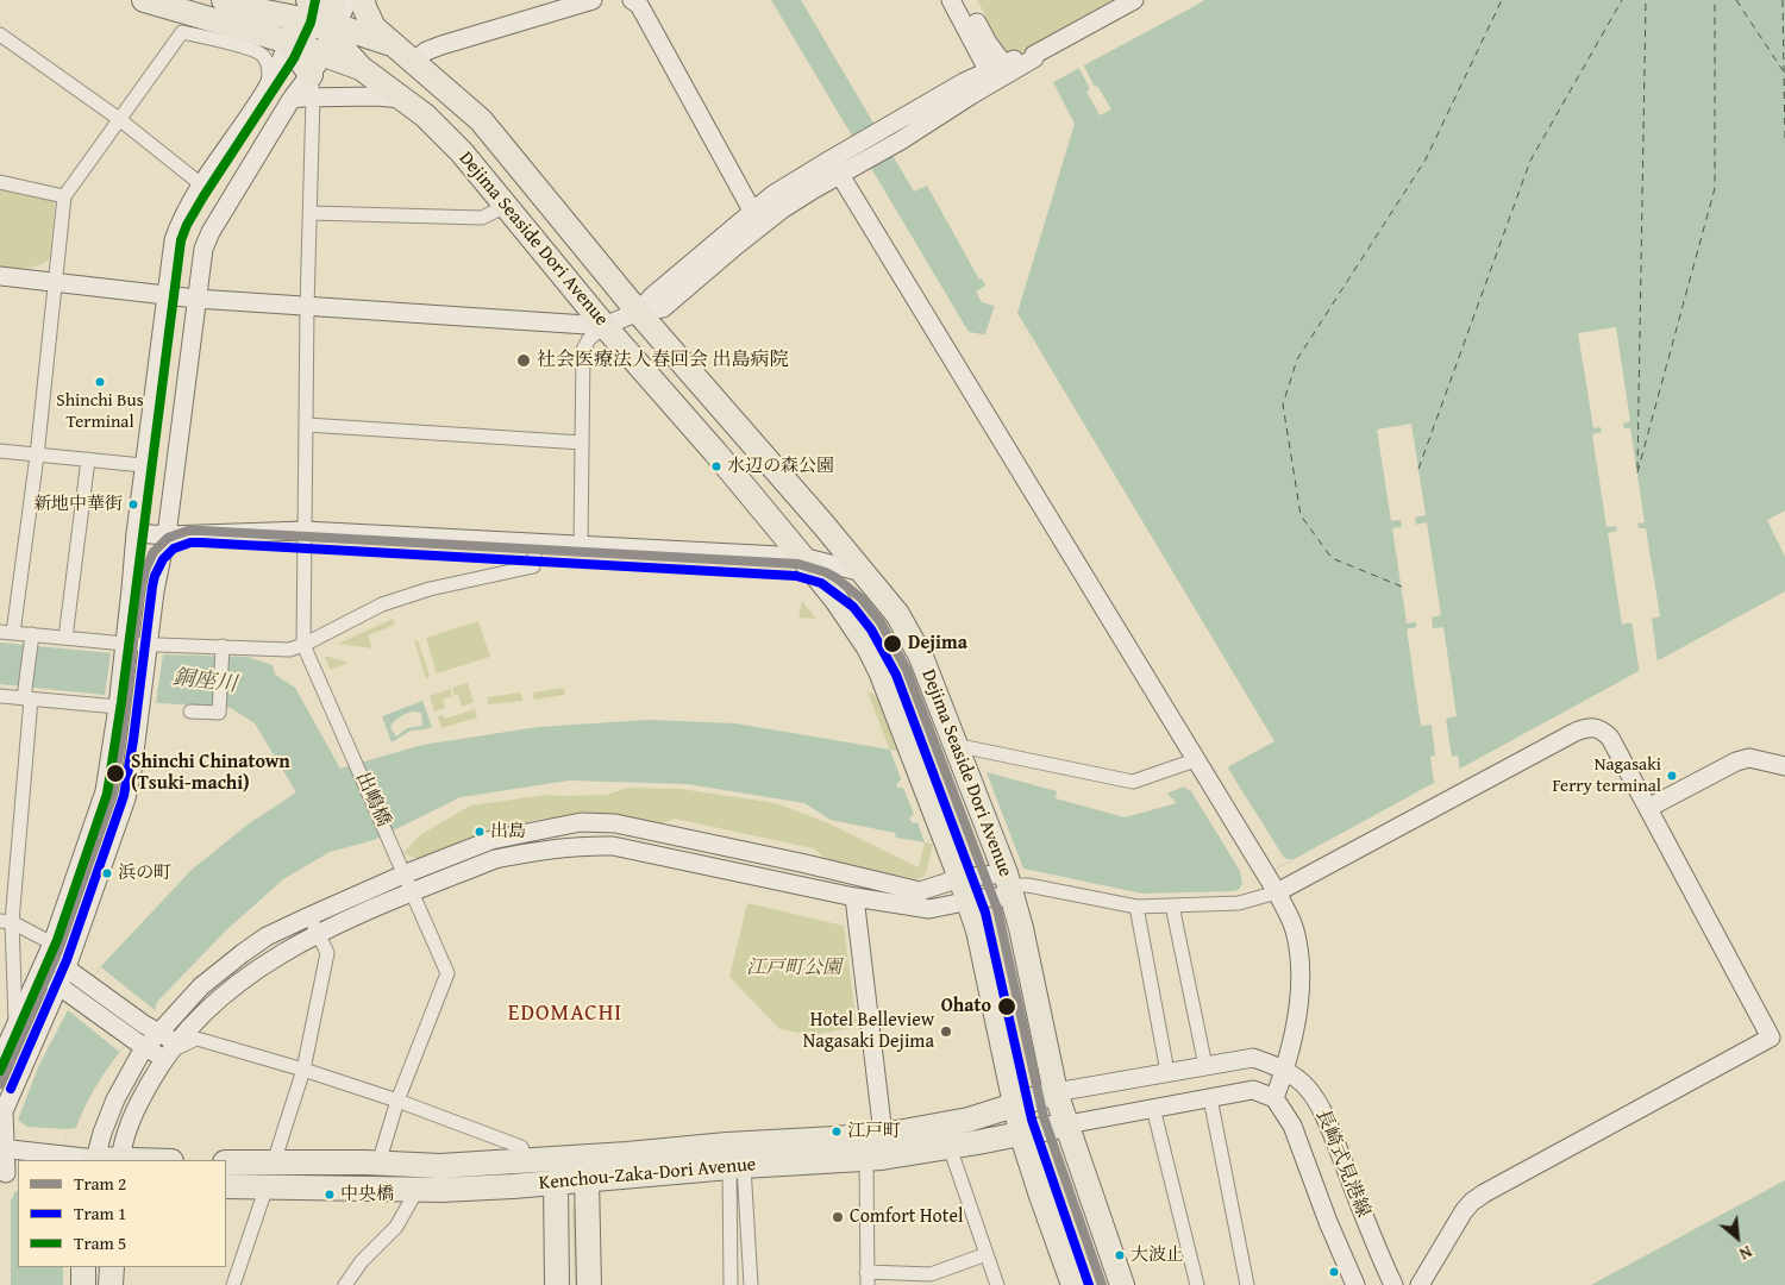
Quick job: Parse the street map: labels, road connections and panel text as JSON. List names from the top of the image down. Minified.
{"streets":{"highway":["Dejima Seaside Dori Avenue","Kenchou-Zaka-Dori Avenue"],"street":["出嶋橋","長崎式見港線"]},"crossings":[["Dejima Seaside Dori Avenue","長崎式見港線"],["Dejima Seaside Dori Avenue","Kenchou-Zaka-Dori Avenue"],["出嶋橋","Kenchou-Zaka-Dori Avenue"],["長崎式見港線","Kenchou-Zaka-Dori Avenue"]],"districts":["EDOMACHI"],"water":["銅座川"],"parks":["江戸町公園"],"places":["社会医療法人春回会 出島病院","Shinchi Bus Terminal","水辺の森公園","新地中華街","Dejima","Shinchi Chinatown (Tsuki-machi)","Nagasaki Ferry terminal","出島","浜の町","Ohato","Hotel Belleview Nagasaki Dejima","江戸町","中央橋","Comfort Hotel","大波止"],"lines":["tram line 5","tram line 2","tram line 1"],"legend":["Tram 2","Tram 1","Tram 5"],"north":"bottom right"}
